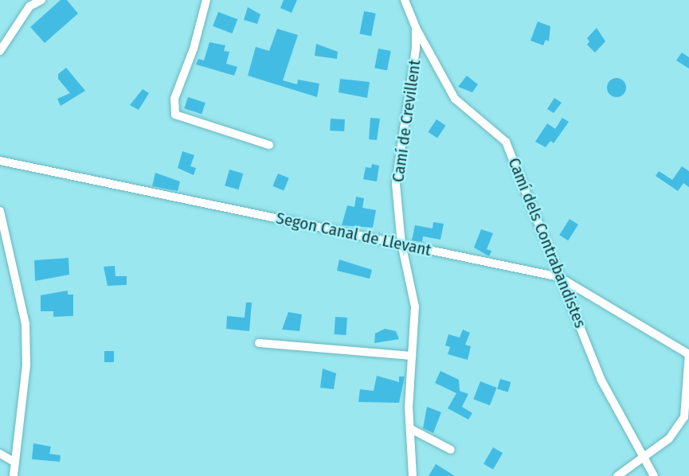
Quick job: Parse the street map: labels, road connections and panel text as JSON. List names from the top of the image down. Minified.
{"streets":{"street":["Camí de Crevillent","Segon Canal de Llevant","Camí dels Contrabandistes"]},"crossings":[["Camí de Crevillent","Segon Canal de Llevant"],["Camí de Crevillent","Camí dels Contrabandistes"],["Segon Canal de Llevant","Camí dels Contrabandistes"]]}
